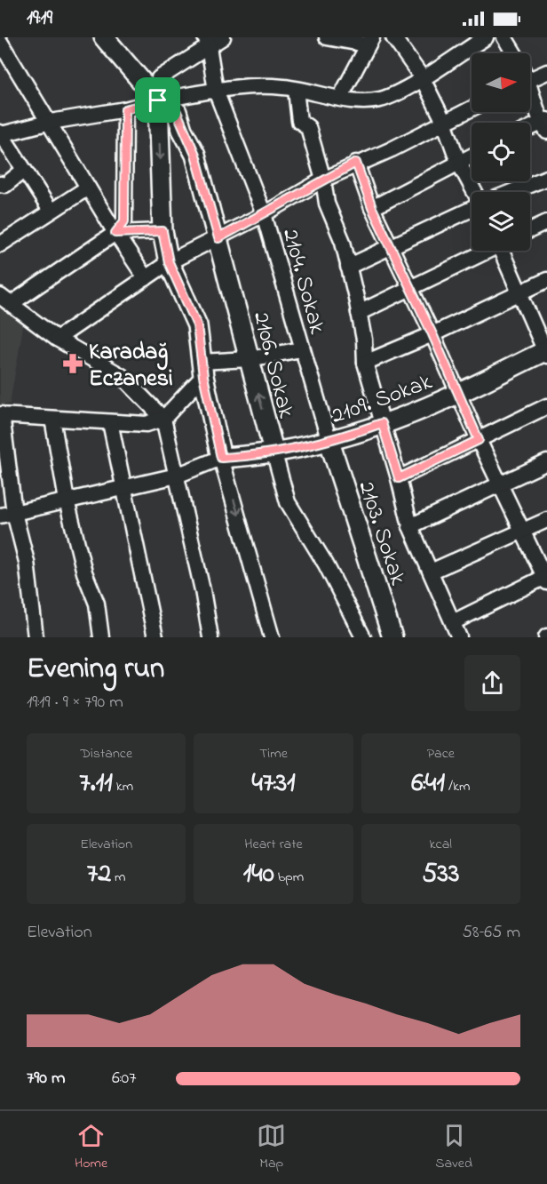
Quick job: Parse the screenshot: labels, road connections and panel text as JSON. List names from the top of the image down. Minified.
{"streets":{"main road":["2106. Sokak","2109. Sokak","2103. Sokak"],"street":["2104. Sokak"]},"crossings":[["2104. Sokak","2109. Sokak"],["2104. Sokak","2103. Sokak"],["2106. Sokak","2109. Sokak"],["2109. Sokak","2103. Sokak"]],"places":{"pharmacy":["Karadağ Eczanesi"]},"north":"right","page":{"status":"19:19","heading":["Evening run","19:19 · 9 × 790 m"],"stats":[["Distance","7.11 km"],["Time","47:31"],["Pace","6:41 /km"],["Elevation","72 m"],["Heart rate","140 bpm"],["kcal","533"]],"chart":["Elevation","58–65 m"],"list":[{"name":"790 m","note":"6:07"}],"tabs":["Home","Map","Saved"]}}
